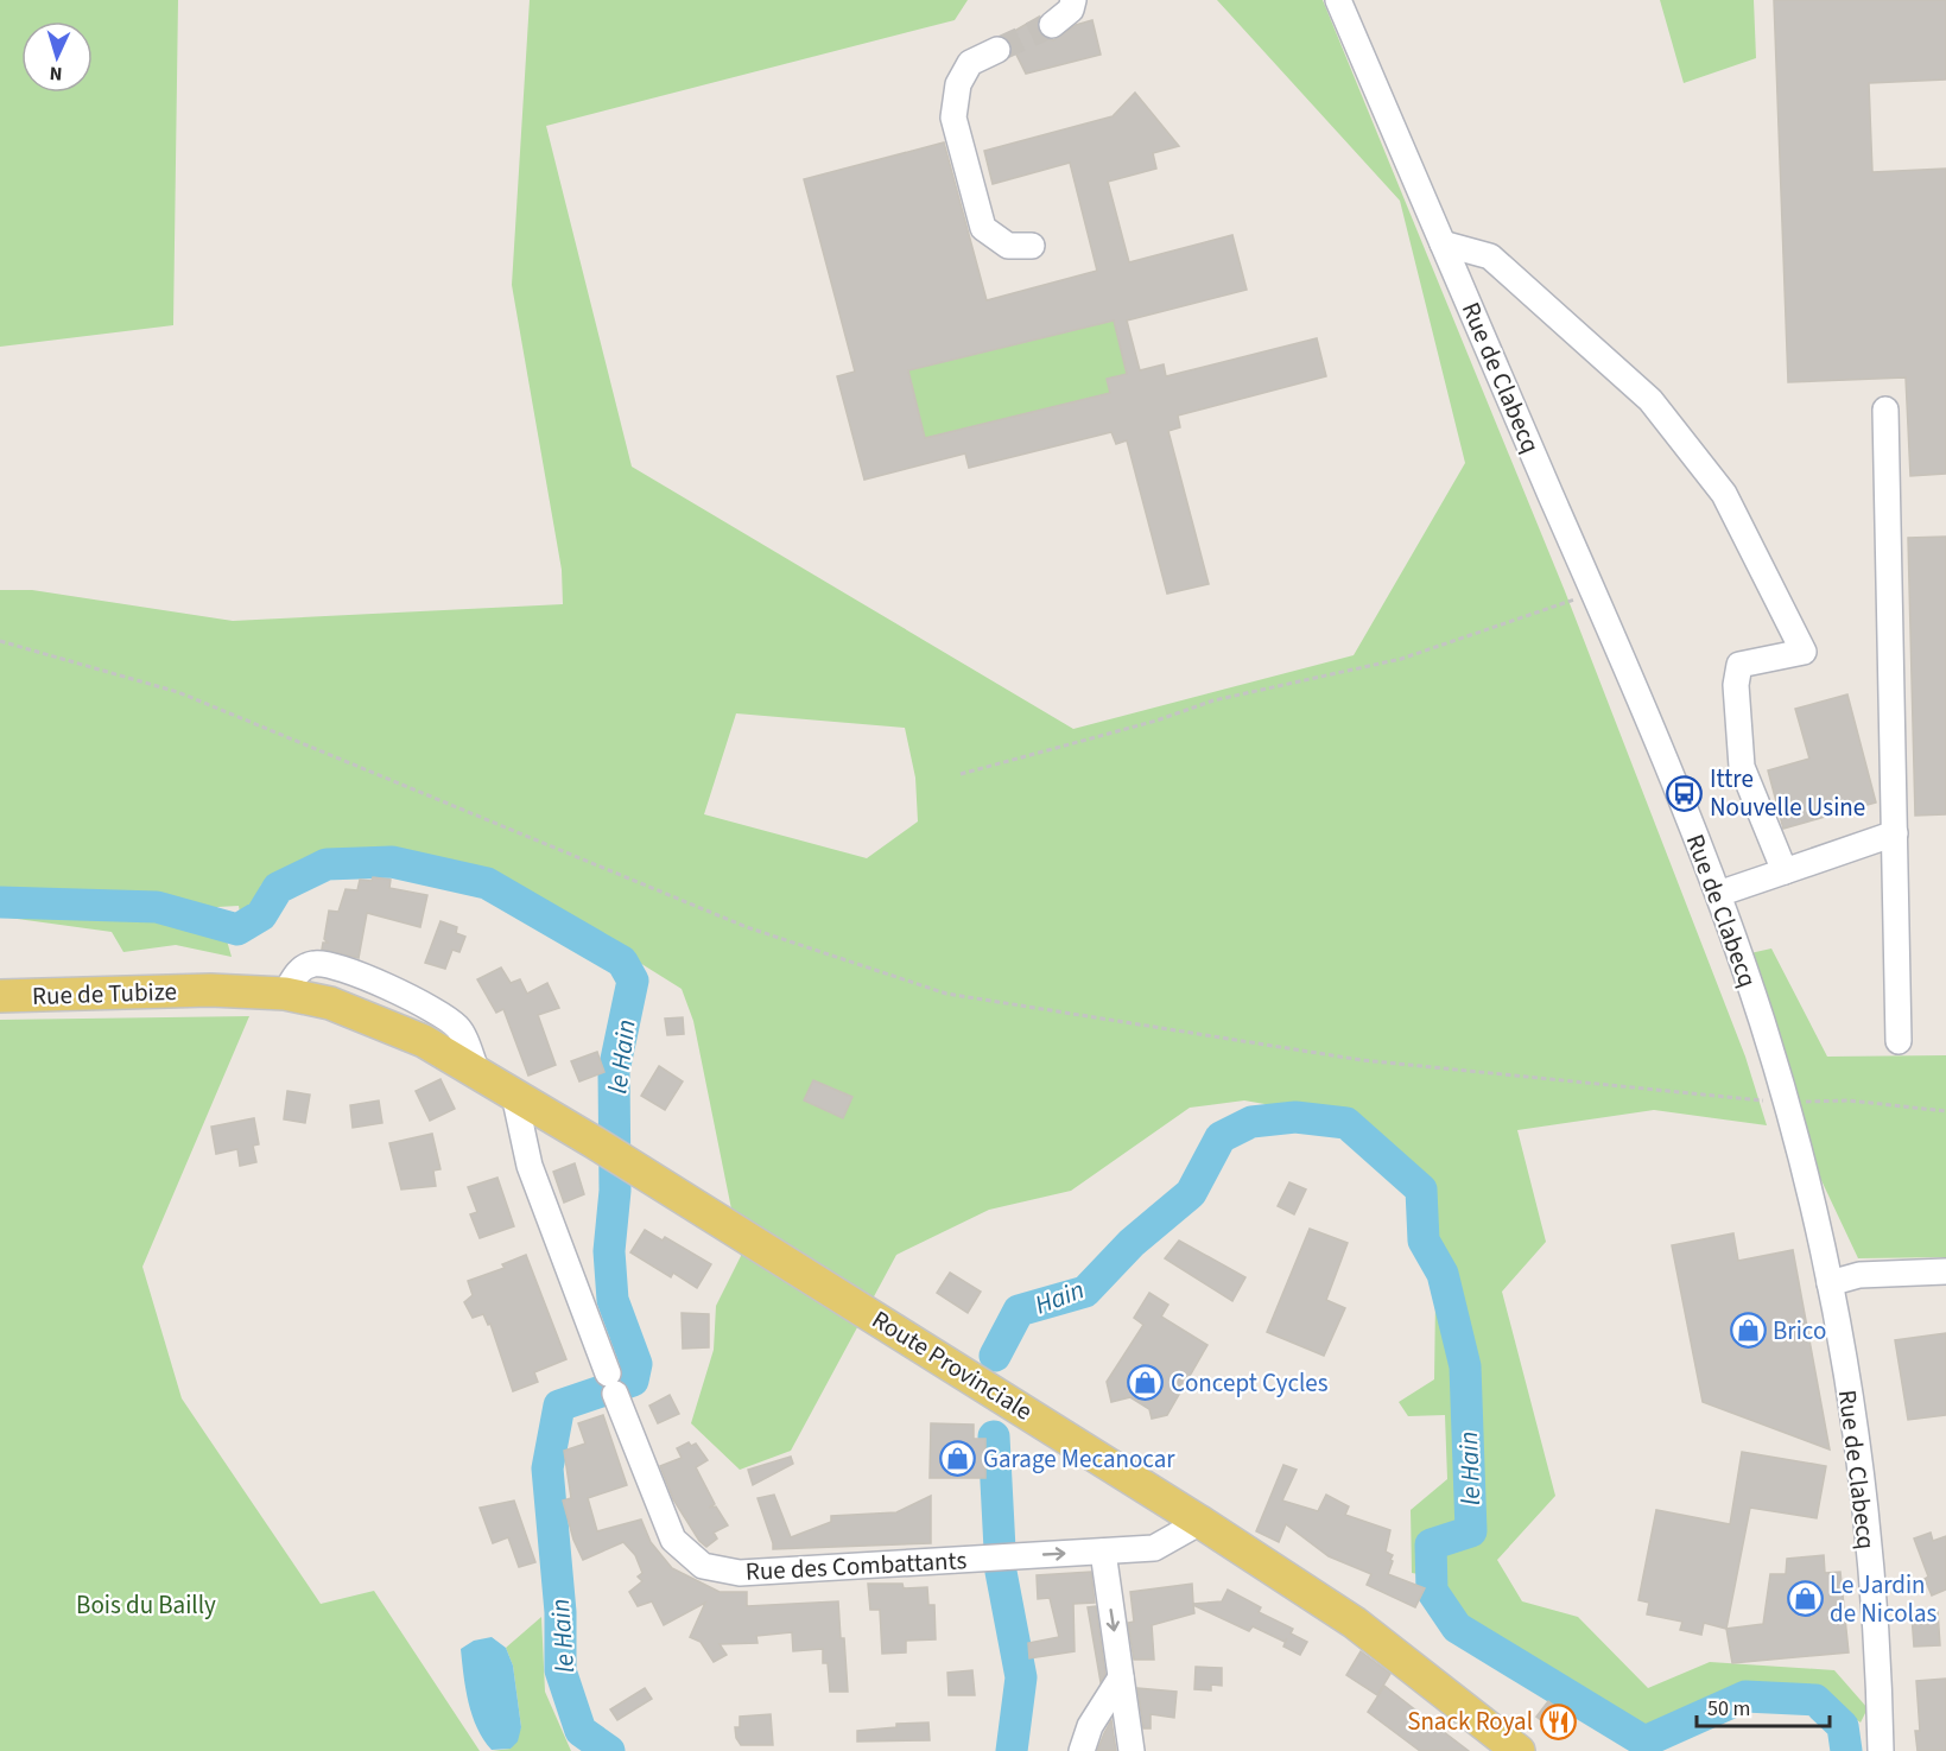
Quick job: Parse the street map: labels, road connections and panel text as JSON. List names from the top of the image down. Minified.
{"streets":{"main road":["Rue de Tubize","Route Provinciale"],"street":["Rue de Clabecq","Rue des Combattants"]},"crossings":[["Rue de Tubize","Route Provinciale"],["Route Provinciale","Rue des Combattants"]],"one_way":["Rue des Combattants"],"water":["le Hain","Hain"],"parks":["Bois du Bailly"],"places":{"bus stop":["Ittre Nouvelle Usine"],"shop":["Brico","Concept Cycles","Garage Mecanocar","Le Jardin de Nicolas"],"restaurant":["Snack Royal"]},"scale_bar":"50 m","north":"bottom"}
